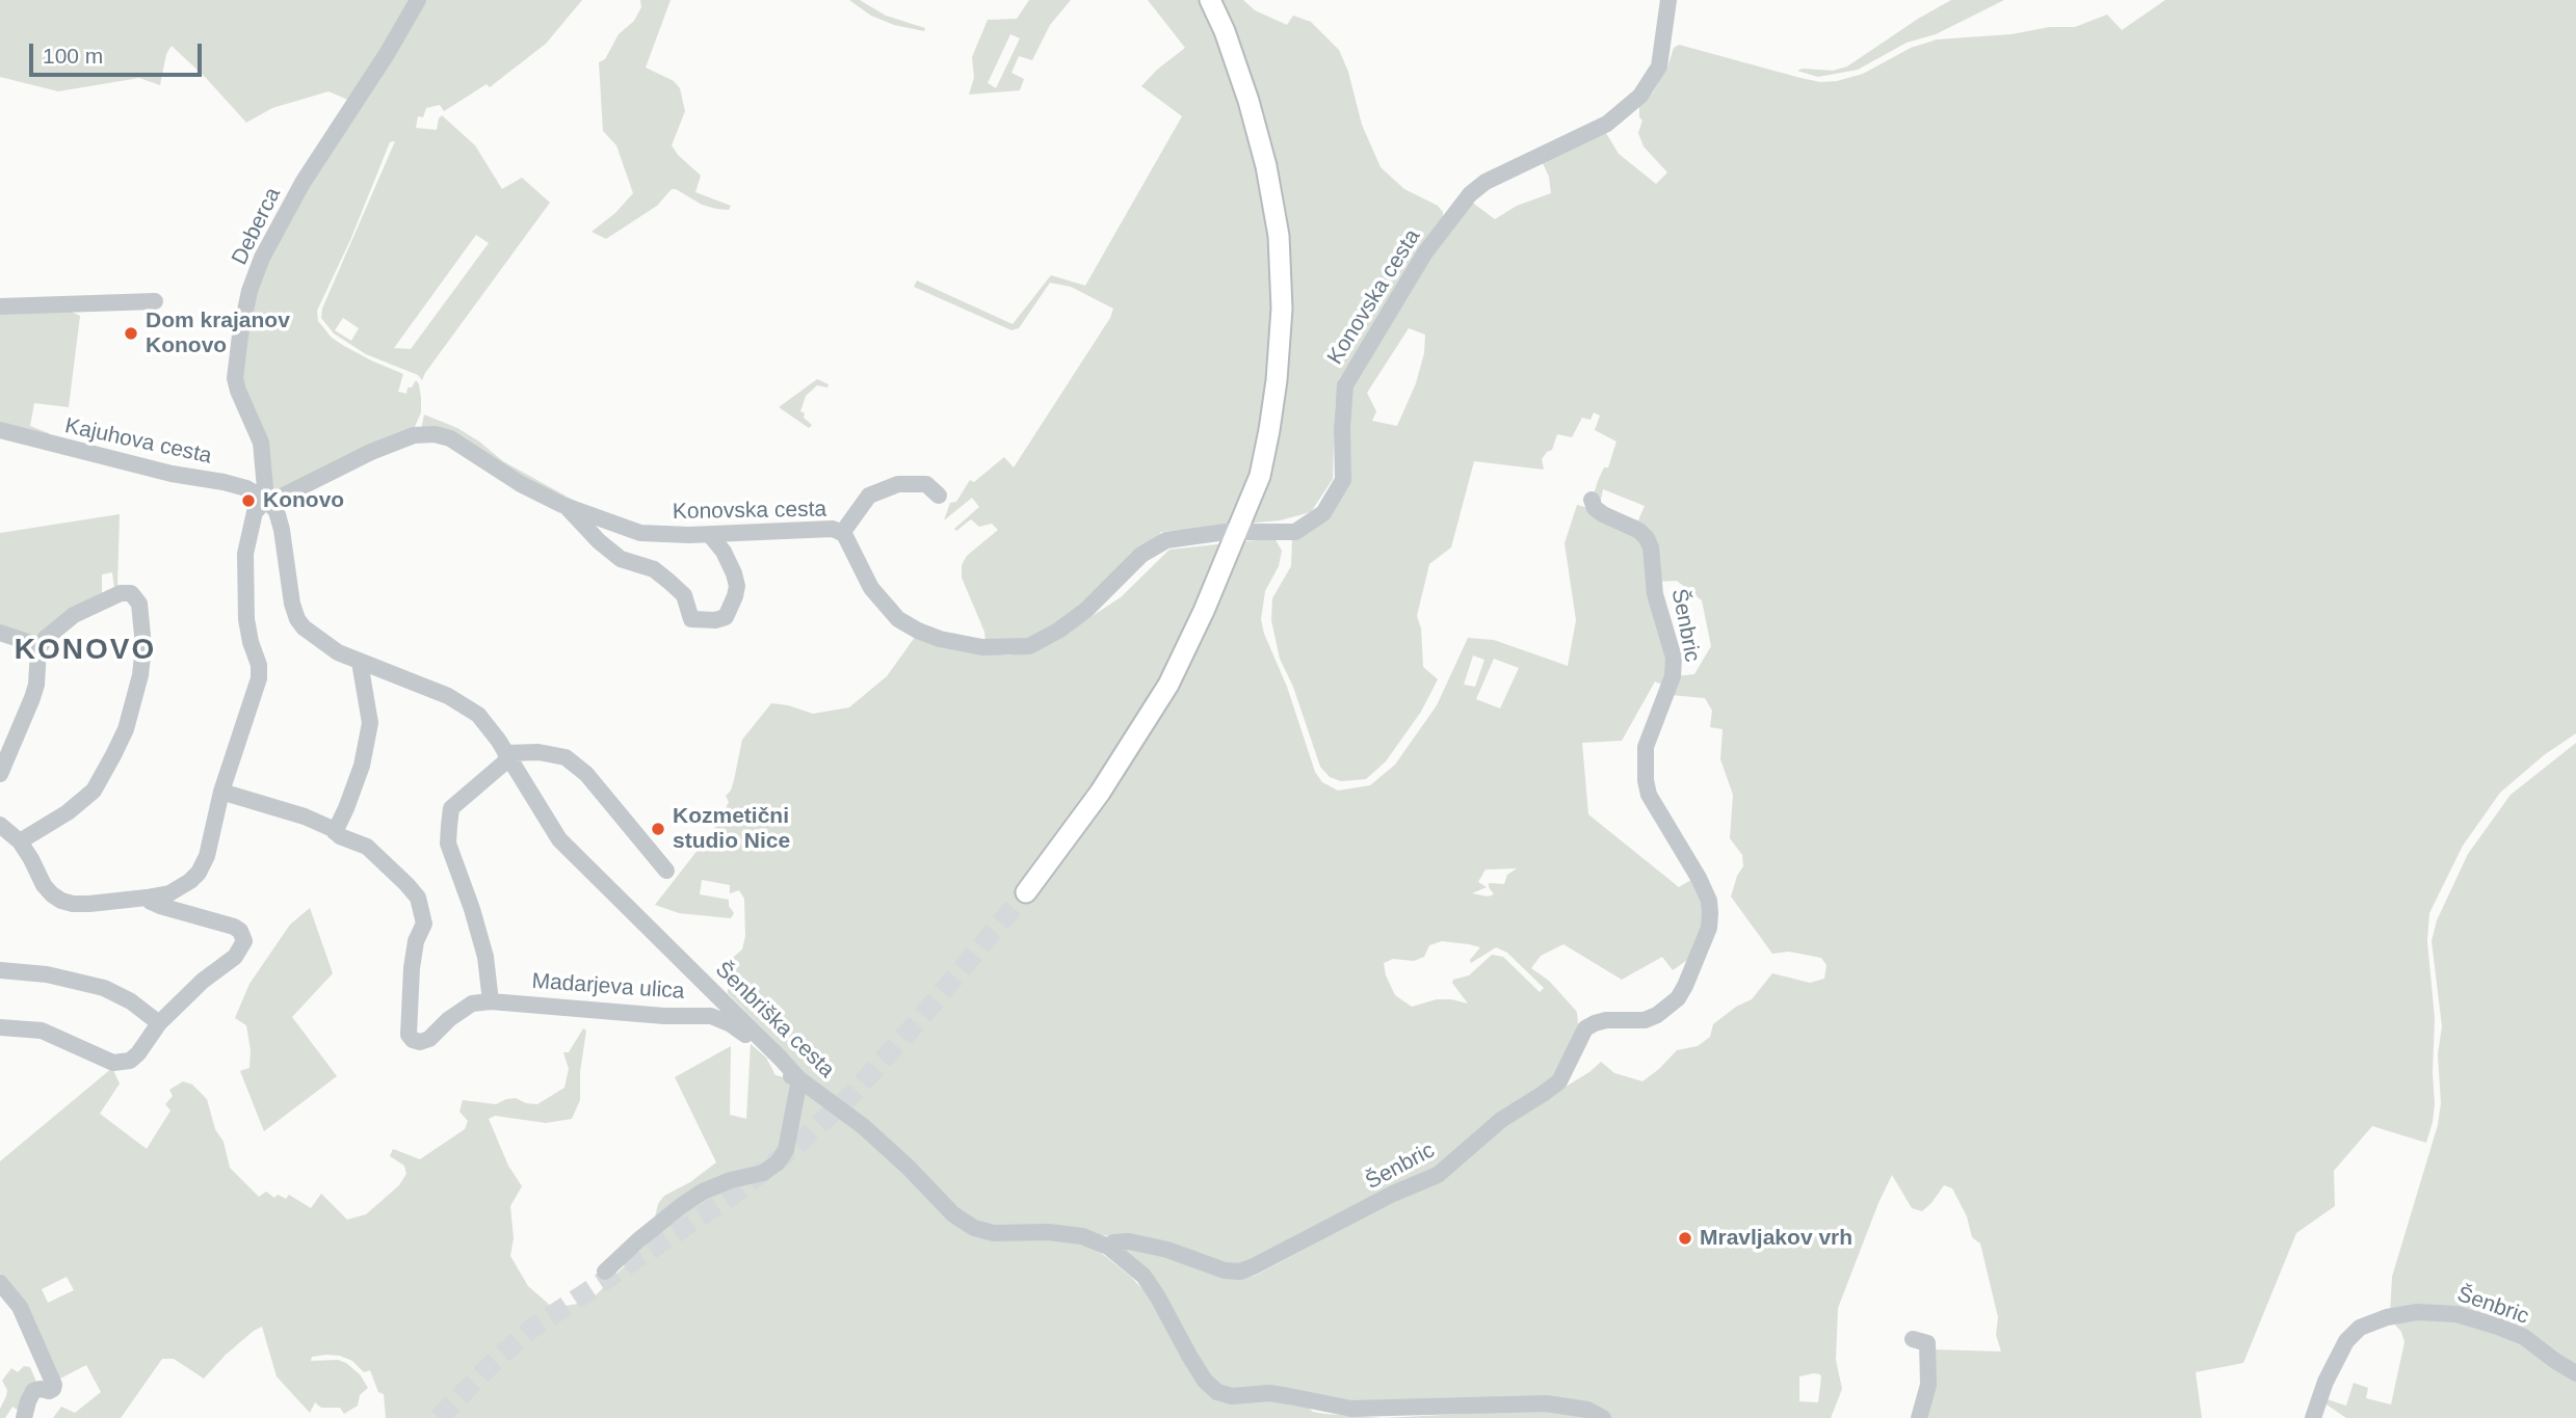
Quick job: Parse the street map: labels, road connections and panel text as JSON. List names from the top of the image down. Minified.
{"streets":{"street":["Deberca","Konovska cesta","Kajuhova cesta","Šenbric","Madarjeva ulica","Šenbriška cesta"]},"crossings":[["Deberca","Konovska cesta"],["Deberca","Kajuhova cesta"],["Deberca","Šenbriška cesta"],["Konovska cesta","Kajuhova cesta"],["Konovska cesta","Šenbriška cesta"],["Kajuhova cesta","Šenbriška cesta"],["Šenbric","Šenbriška cesta"],["Madarjeva ulica","Šenbriška cesta"]],"districts":["KONOVO"],"places":["Dom krajanov Konovo","Konovo","Kozmetični studio Nice","Mravljakov vrh"],"scale_bar":"100 m"}
